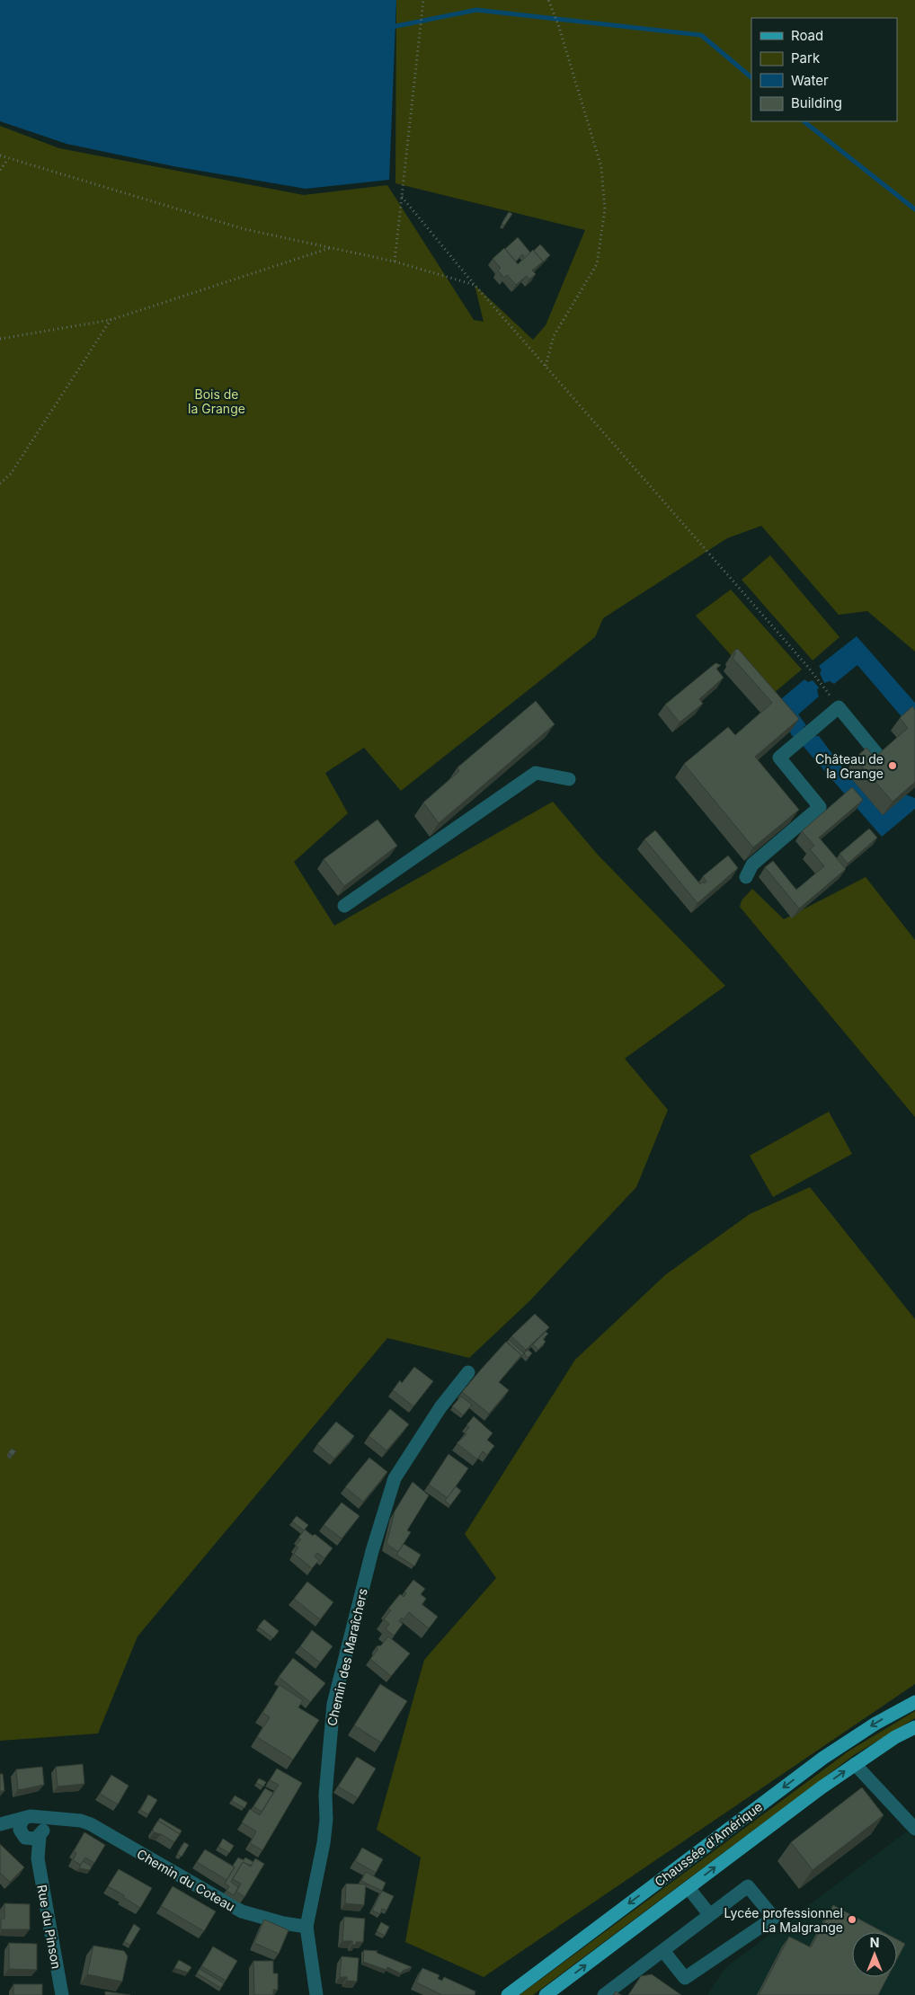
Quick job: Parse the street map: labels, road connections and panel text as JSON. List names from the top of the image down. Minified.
{"streets":{"main road":["Chaussée d'Amérique"],"street":["Chemin des Maraîchers","Chemin du Coteau","Rue du Pinson"]},"crossings":[["Chemin des Maraîchers","Chemin du Coteau"],["Chemin du Coteau","Rue du Pinson"]],"parks":["Bois de la Grange"],"places":["Château de la Grange","Lycée professionnel La Malgrange"],"legend":["Road","Park","Water","Building"],"north":"top"}
